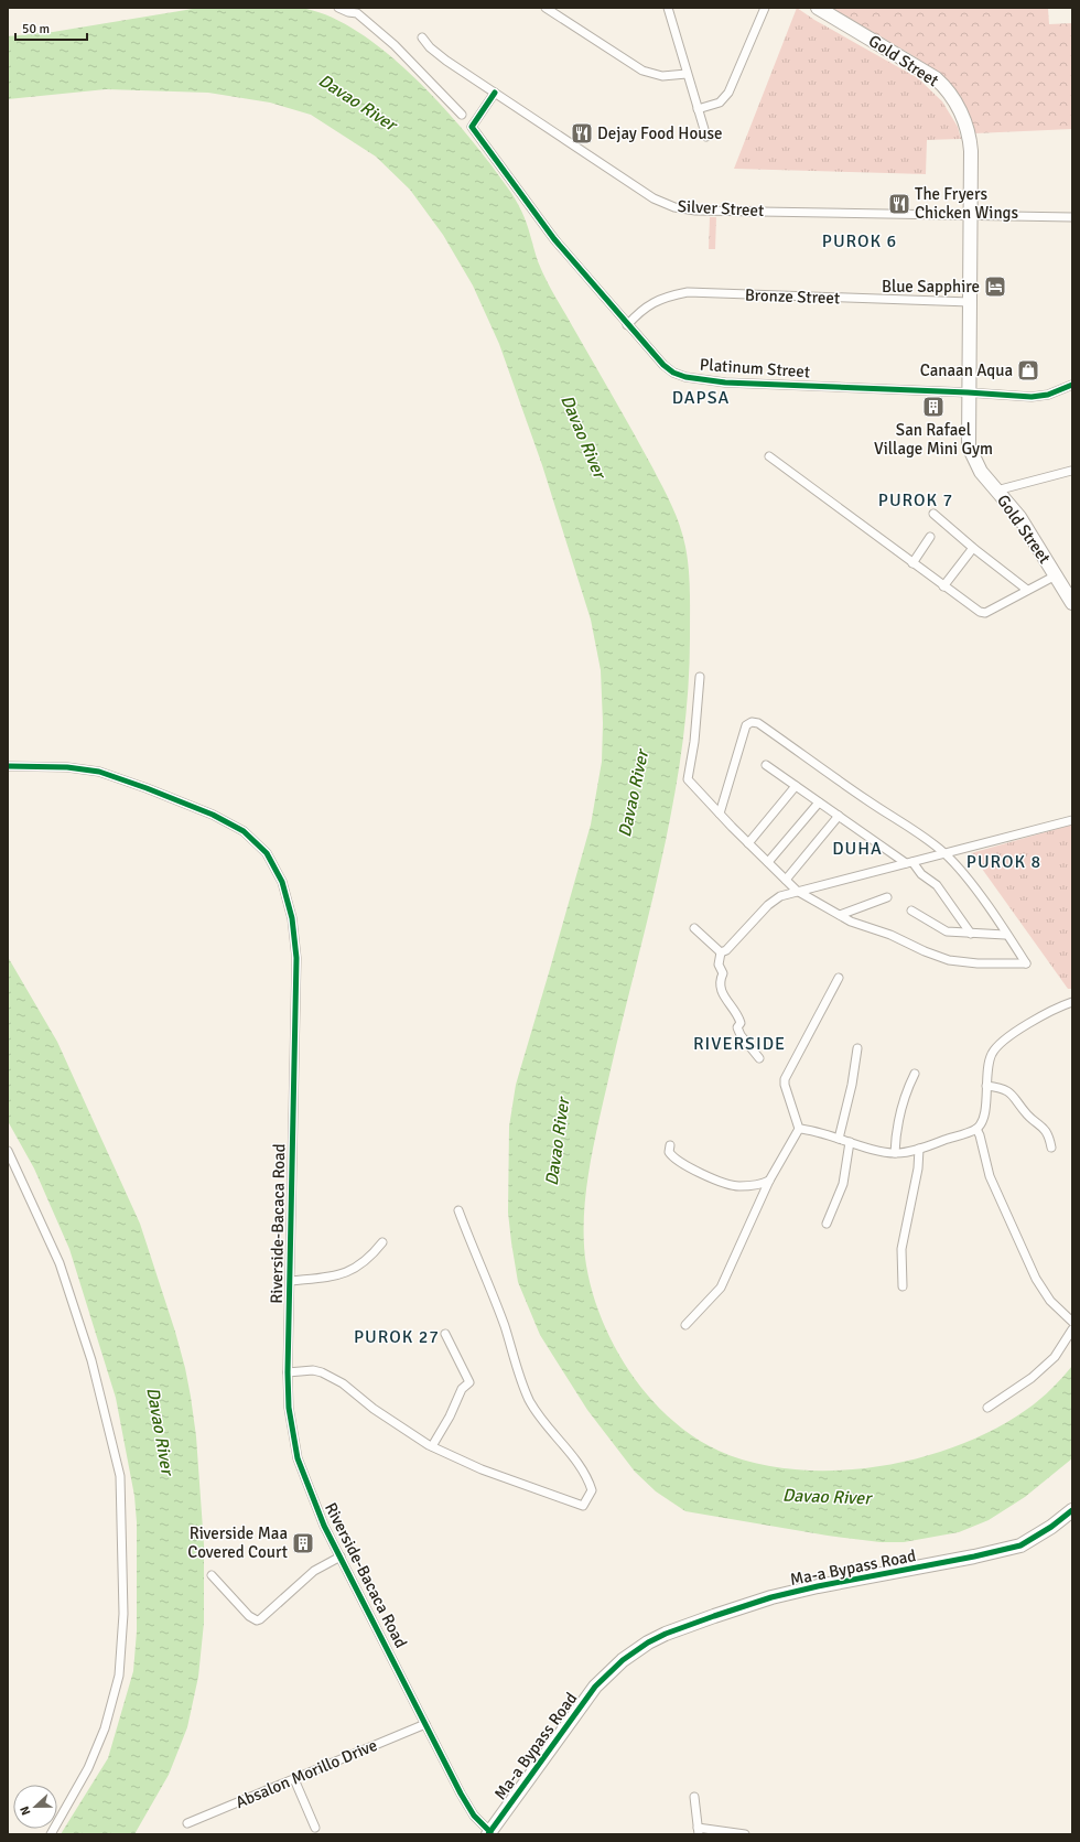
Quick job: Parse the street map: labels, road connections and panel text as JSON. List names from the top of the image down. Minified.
{"streets":{"main road":["Gold Street","Ma-a Bypass Road"],"street":["Silver Street","Bronze Street","Platinum Street","Riverside-Bacaca Road","Absalon Morillo Drive"]},"crossings":[["Gold Street","Silver Street"],["Gold Street","Bronze Street"],["Gold Street","Platinum Street"],["Silver Street","Platinum Street"],["Bronze Street","Platinum Street"],["Riverside-Bacaca Road","Ma-a Bypass Road"],["Riverside-Bacaca Road","Absalon Morillo Drive"]],"districts":["PUROK 6","DAPSA","PUROK 7","DUHA","PUROK 8","RIVERSIDE","PUROK 27"],"water":["Davao River"],"places":{"restaurant":["Dejay Food House","The Fryers Chicken Wings"],"hotel":["Blue Sapphire"],"shop":["Canaan Aqua"],"building":["San Rafael Village Mini Gym","Riverside Maa Covered Court"]},"scale_bar":"50 m","north":"left"}
